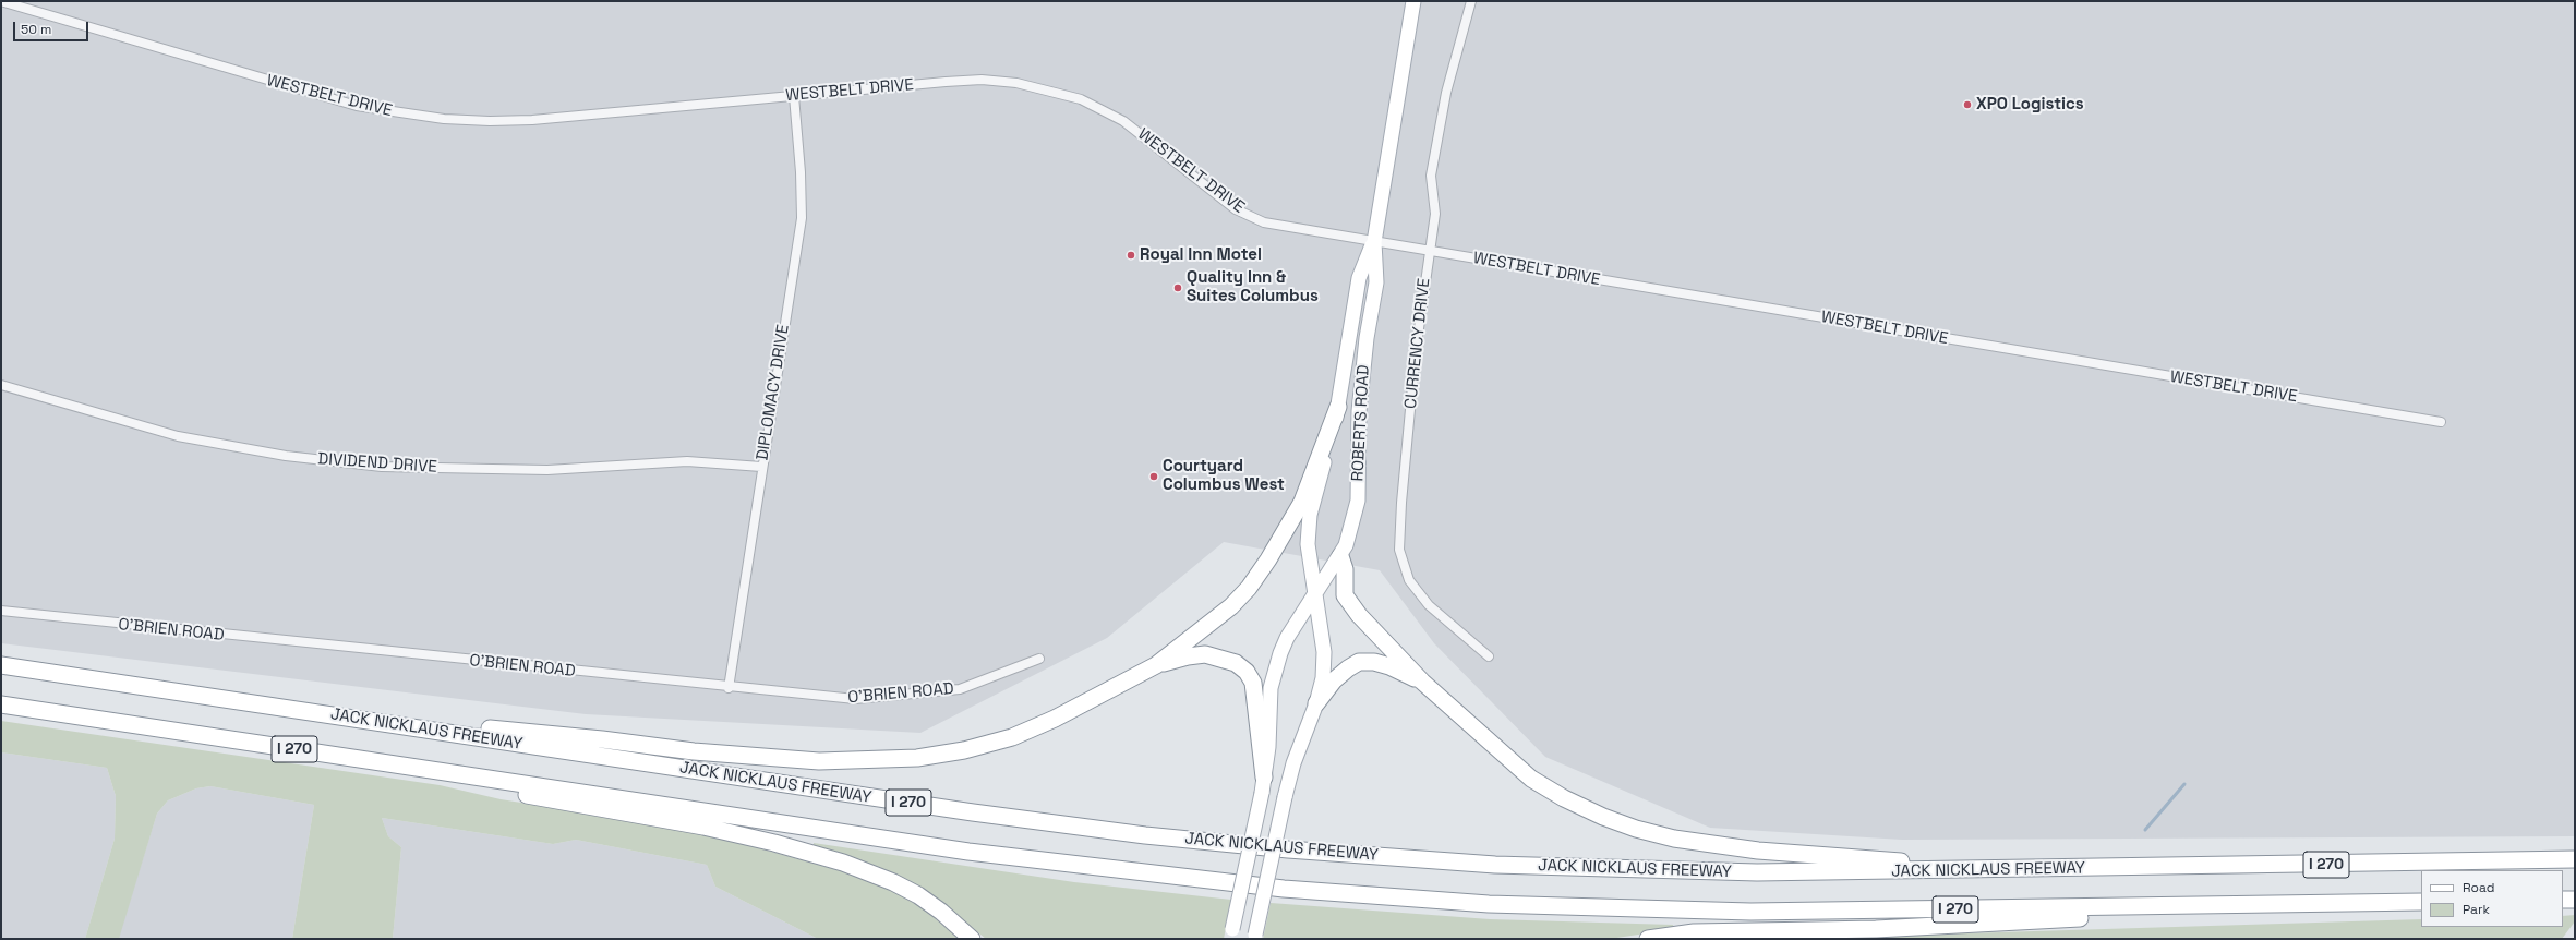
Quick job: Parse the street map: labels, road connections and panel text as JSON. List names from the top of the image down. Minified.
{"streets":{"highway":["JACK NICKLAUS FREEWAY","I 270"],"main road":["ROBERTS ROAD"],"street":["WESTBELT DRIVE","CURRENCY DRIVE","DIPLOMACY DRIVE","DIVIDEND DRIVE","O'BRIEN ROAD"]},"crossings":[["WESTBELT DRIVE","CURRENCY DRIVE"],["WESTBELT DRIVE","DIPLOMACY DRIVE"],["WESTBELT DRIVE","ROBERTS ROAD"],["DIPLOMACY DRIVE","DIVIDEND DRIVE"],["DIPLOMACY DRIVE","O'BRIEN ROAD"]],"places":["XPO Logistics","Royal Inn Motel","Quality Inn & Suites Columbus","Courtyard Columbus West"],"legend":["Road","Park"],"scale_bar":"50 m"}
